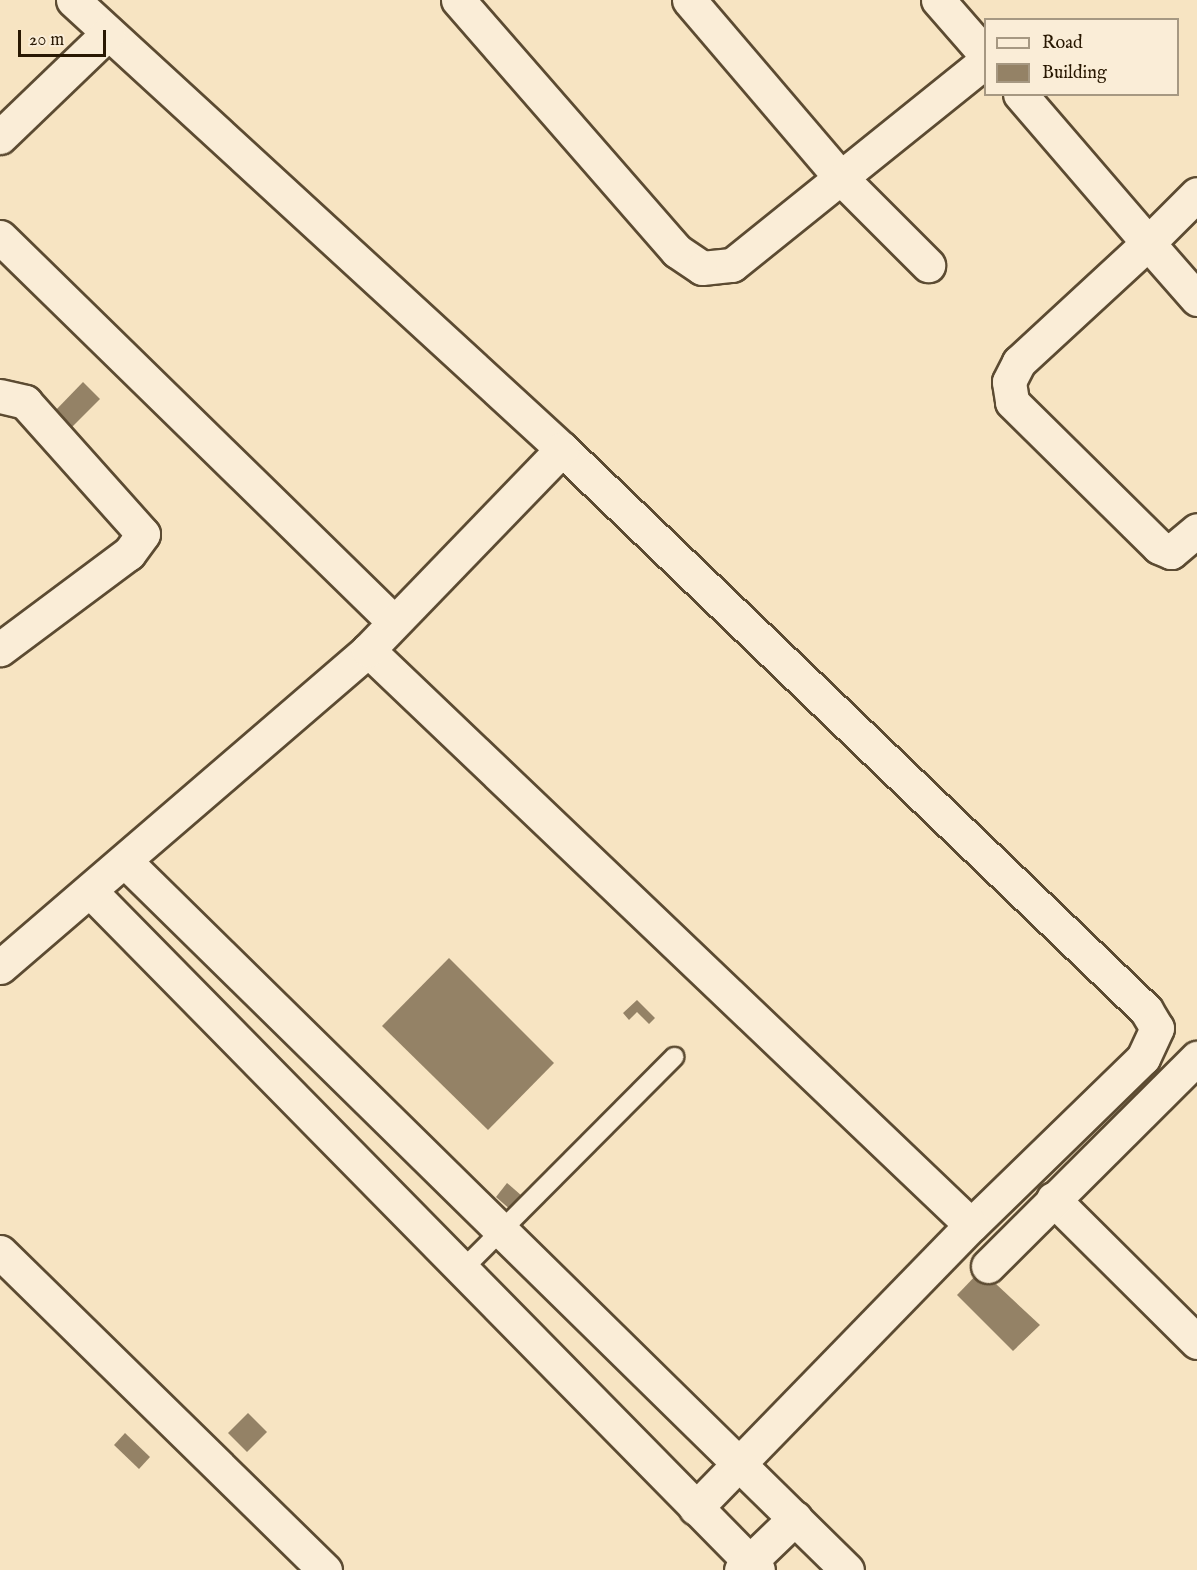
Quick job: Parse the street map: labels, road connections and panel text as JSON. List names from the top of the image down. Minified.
{"legend":["Road","Building"],"scale_bar":"20 m"}
